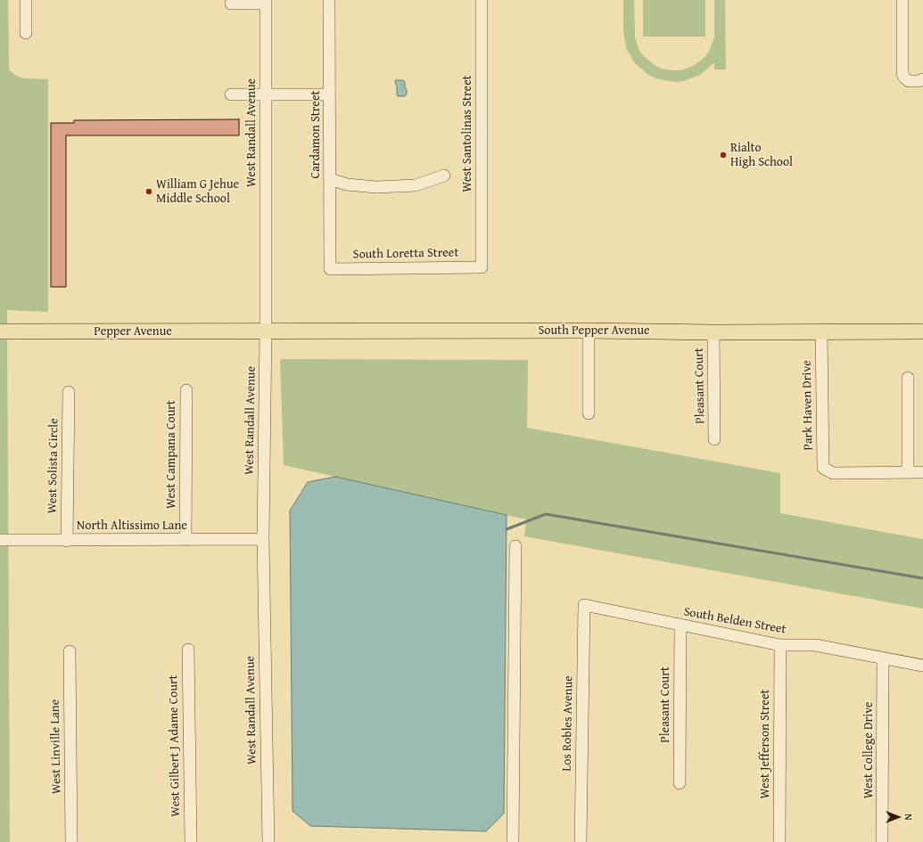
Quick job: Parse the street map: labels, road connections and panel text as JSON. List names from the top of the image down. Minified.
{"streets":{"main road":["South Pepper Avenue","Pepper Avenue"],"street":["West Randall Avenue","West Santolinas Street","Cardamon Street","South Loretta Street","Pleasant Court","Park Haven Drive","West Campana Court","West Solista Circle","North Altissimo Lane","South Belden Street","Los Robles Avenue","West Jefferson Street","West Gilbert J Adame Court","West Linville Lane","West College Drive"]},"crossings":[["West Randall Avenue","South Pepper Avenue"],["West Randall Avenue","Pepper Avenue"],["West Randall Avenue","North Altissimo Lane"],["West Santolinas Street","South Loretta Street"],["Cardamon Street","South Loretta Street"],["South Pepper Avenue","Pepper Avenue"],["South Pepper Avenue","Pleasant Court"],["South Pepper Avenue","Park Haven Drive"],["Pleasant Court","South Belden Street"],["West Campana Court","North Altissimo Lane"],["West Solista Circle","North Altissimo Lane"],["South Belden Street","Los Robles Avenue"],["South Belden Street","West Jefferson Street"],["South Belden Street","West College Drive"]],"places":["Rialto High School","William G Jehue Middle School"],"north":"right"}
